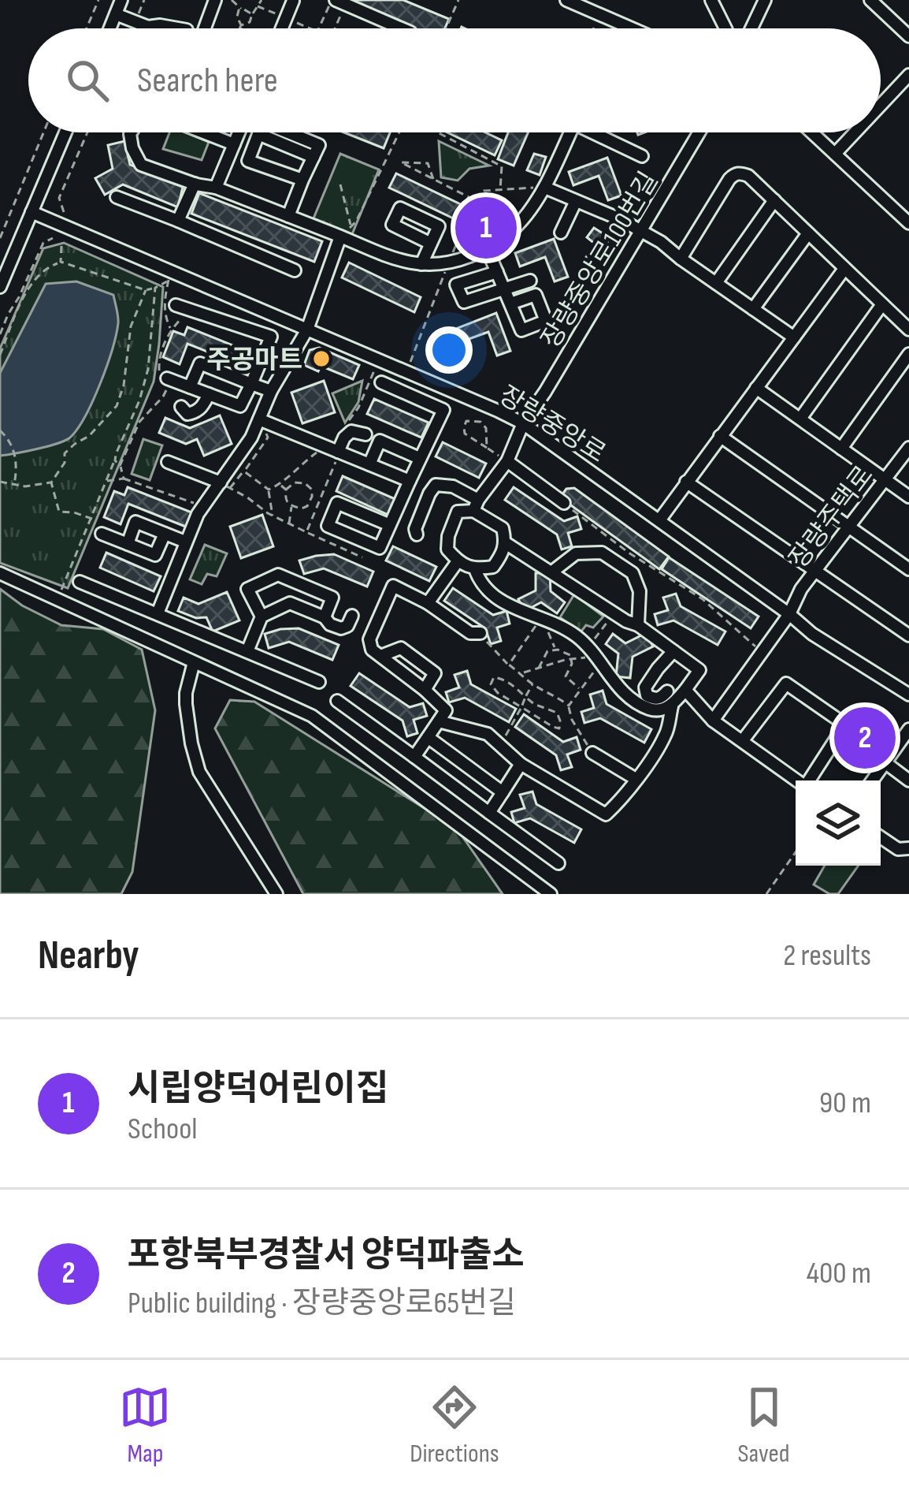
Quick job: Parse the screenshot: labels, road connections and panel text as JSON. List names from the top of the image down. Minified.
{"streets":{"street":["장량중앙로100번길","장량중앙로","장량주택로"]},"crossings":[["장량중앙로100번길","장량중앙로"],["장량중앙로","장량주택로"]],"places":["주공마트"],"page":{"search":"Search here","pins":["1","2"],"heading":["Nearby","2 results"],"list":[{"mark":"1","name":"시립양덕어린이집","note":"School","value":"90 m"},{"mark":"2","name":"포항북부경찰서 양덕파출소","note":"Public building · 장량중앙로65번길","value":"400 m"}],"nav":["Map","Directions","Saved"]}}
